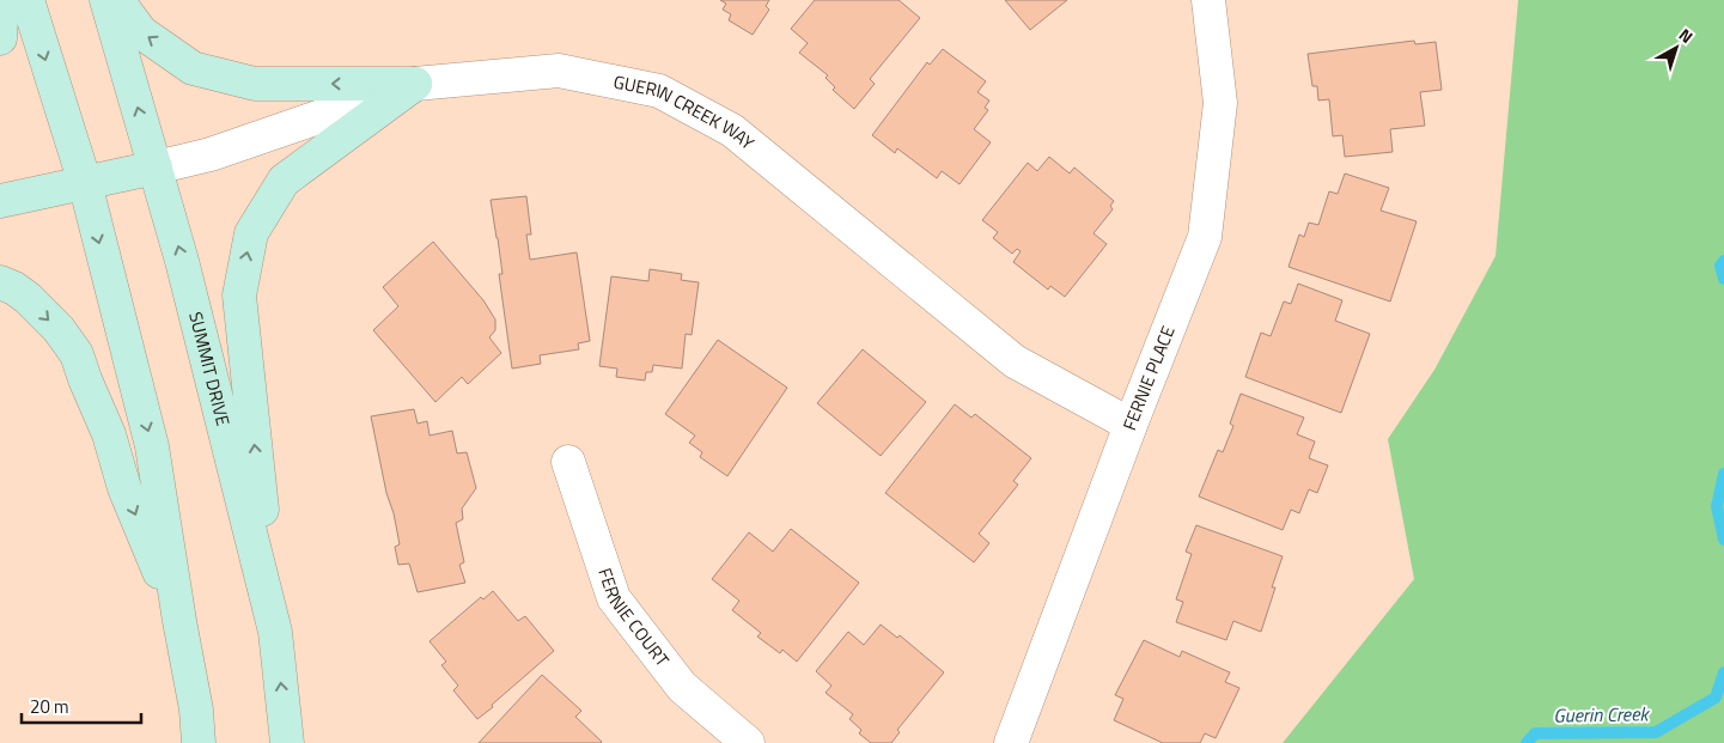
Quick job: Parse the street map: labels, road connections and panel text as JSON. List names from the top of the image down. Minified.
{"streets":{"main road":["SUMMIT DRIVE"],"street":["GUERIN CREEK WAY","FERNIE PLACE","FERNIE COURT"]},"crossings":[["GUERIN CREEK WAY","SUMMIT DRIVE"],["GUERIN CREEK WAY","FERNIE PLACE"]],"water":["Guerin Creek"],"scale_bar":"20 m","north":"top right"}
